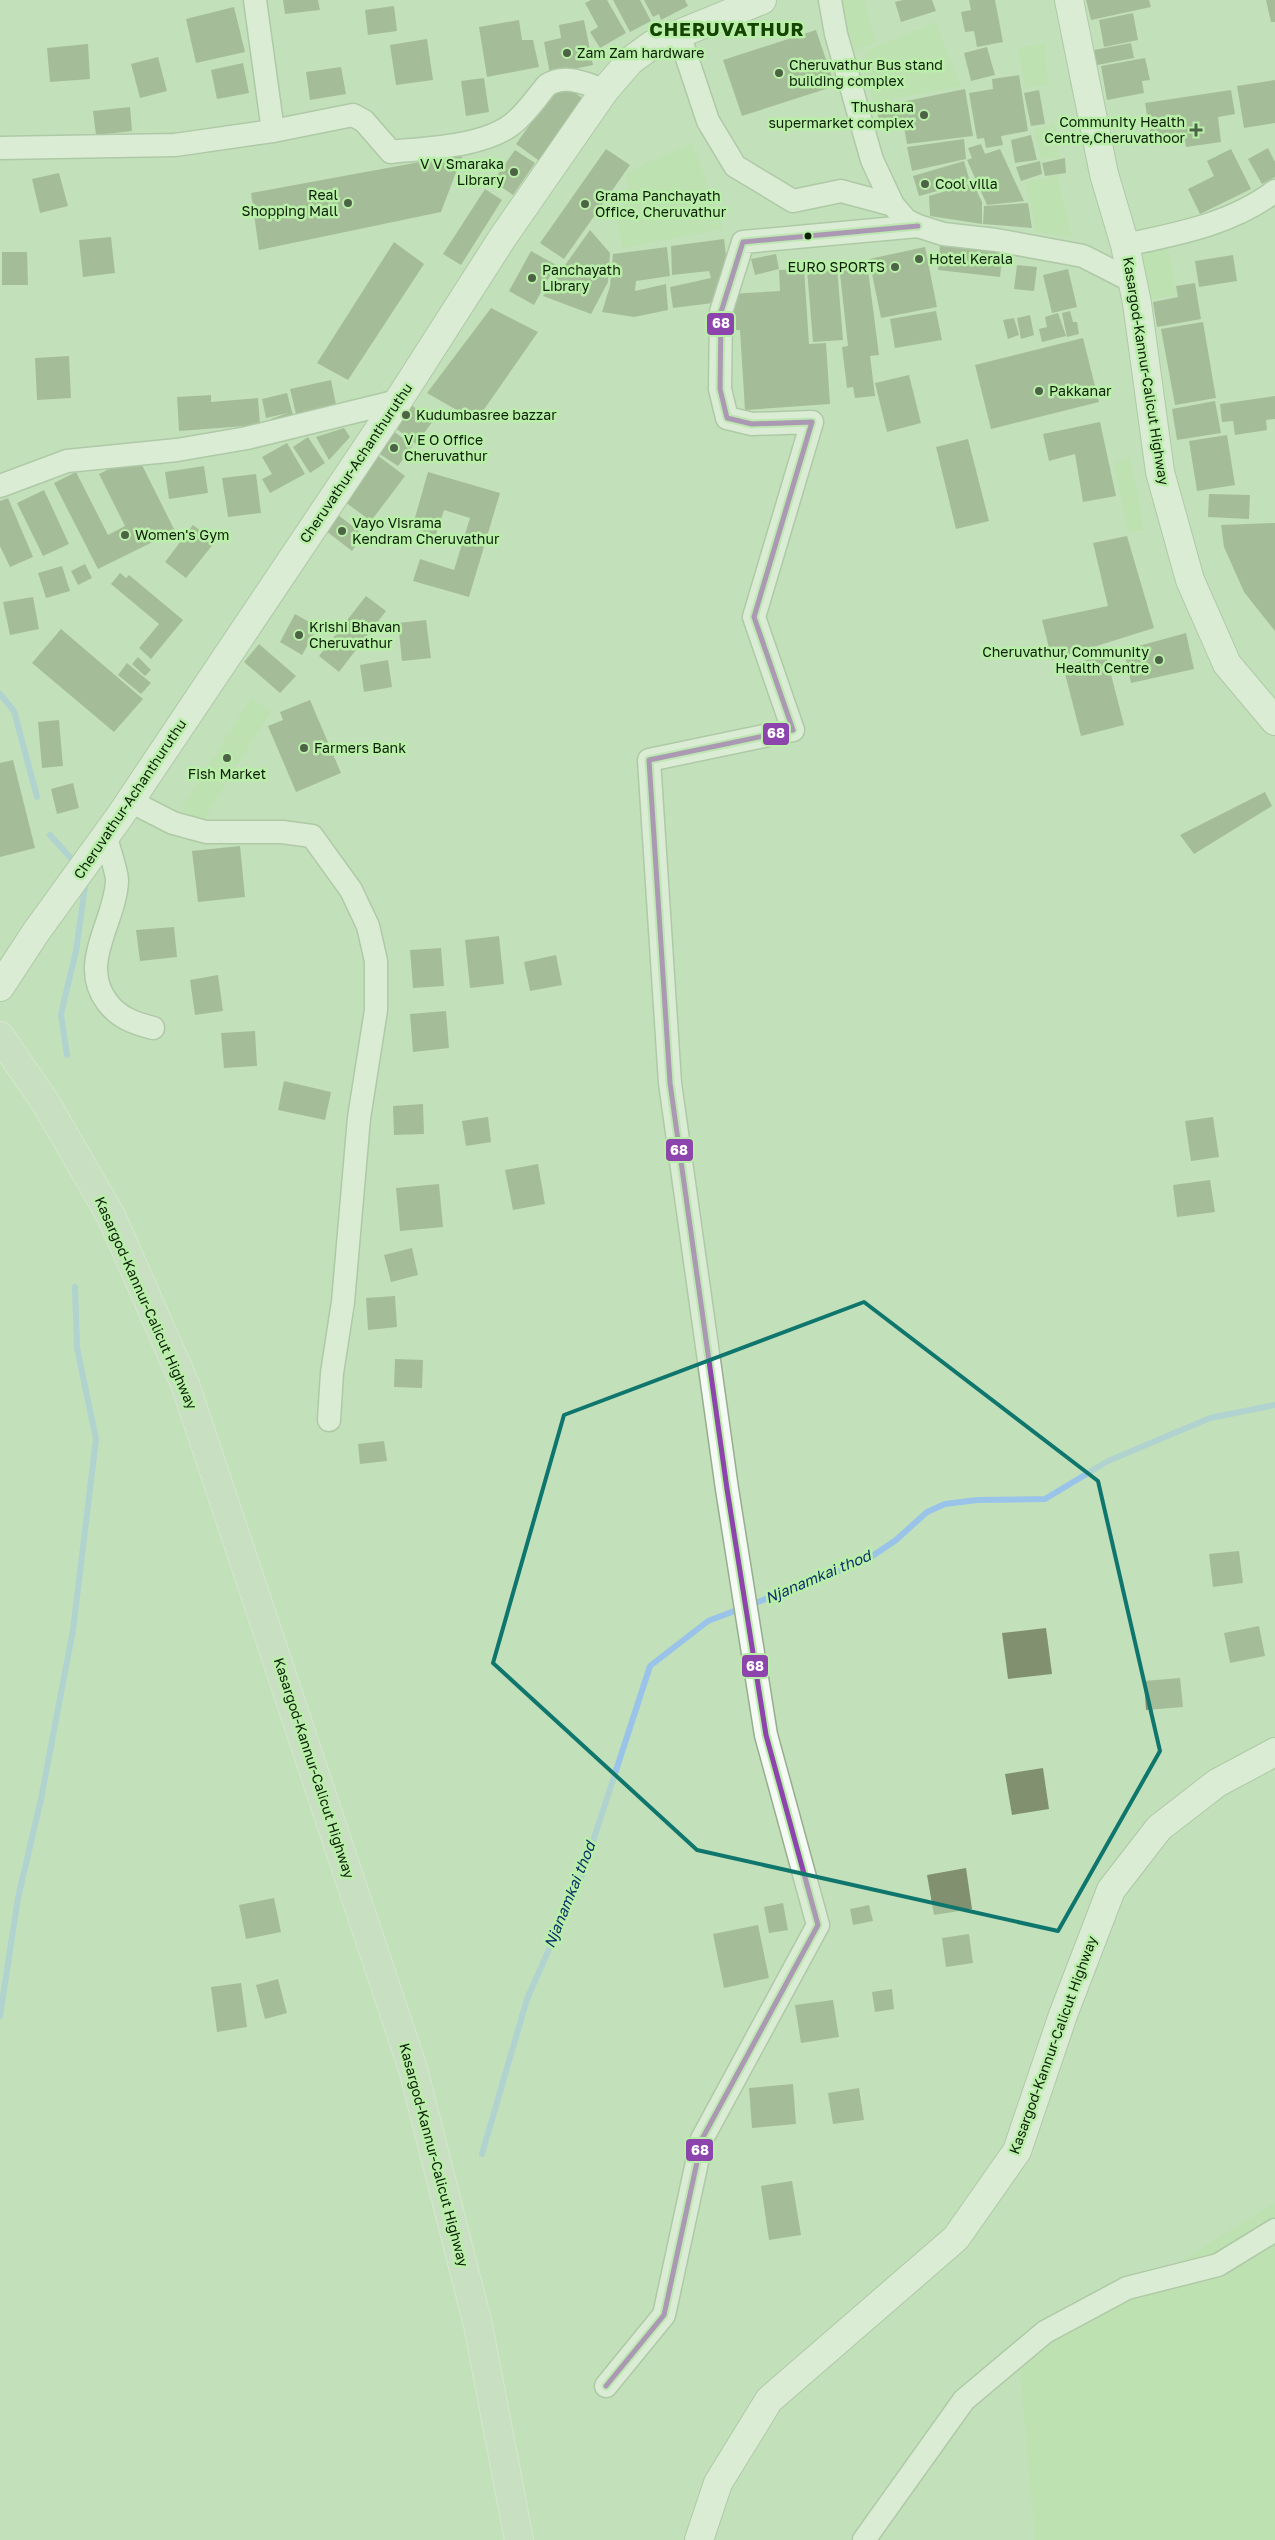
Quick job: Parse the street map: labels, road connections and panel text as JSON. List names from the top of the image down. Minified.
{"streets":{"highway":["Kasargod-Kannur-Calicut Highway"],"main road":["Cheruvathur-Achanthuruthu"]},"districts":["CHERUVATHUR"],"water":["Njanamkai thod"],"places":{"other":["Zam Zam hardware","Cheruvathur Bus stand building complex","Thushara supermarket complex","V V Smaraka Library","Cool villa","Real Shopping Mall","Grama Panchayath Office, Cheruvathur","Hotel Kerala","EURO SPORTS","Panchayath Library","Pakkanar","Kudumbasree bazzar","V E O Office Cheruvathur","Vayo Visrama Kendram Cheruvathur","Women's Gym","Krishi Bhavan Cheruvathur","Cheruvathur, Community Health Centre","Farmers Bank","Fish Market"],"health":["Community Health Centre,Cheruvathoor"]},"lines":["transit line 68"]}
